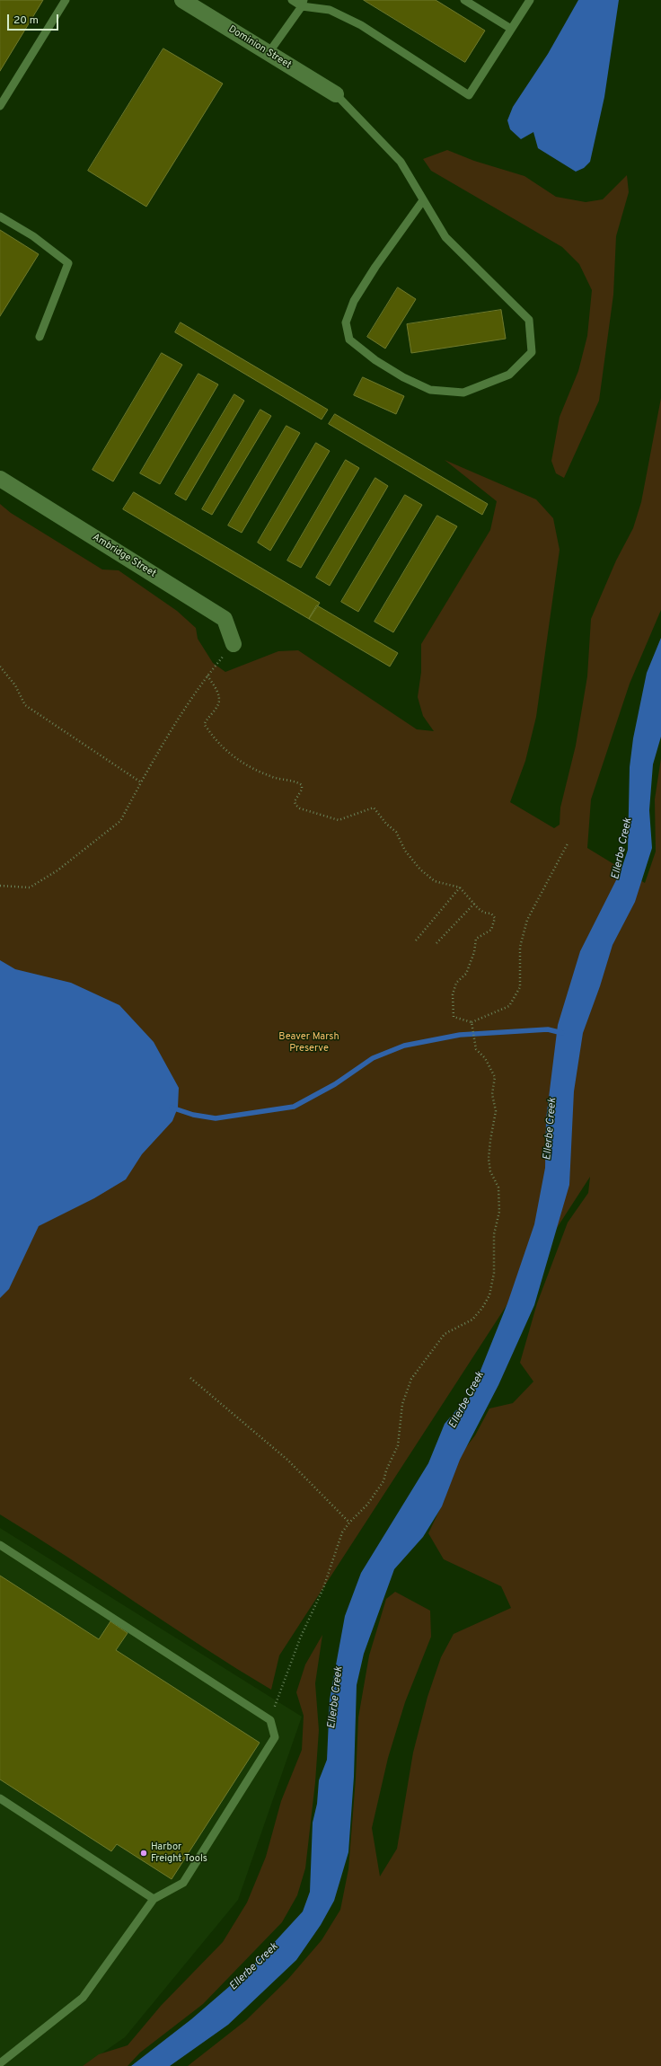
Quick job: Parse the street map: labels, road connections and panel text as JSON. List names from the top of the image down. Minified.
{"streets":{"street":["Dominion Street","Ambridge Street"]},"water":["Ellerbe Creek"],"parks":["Beaver Marsh Preserve"],"places":["Harbor Freight Tools"],"scale_bar":"20 m"}
